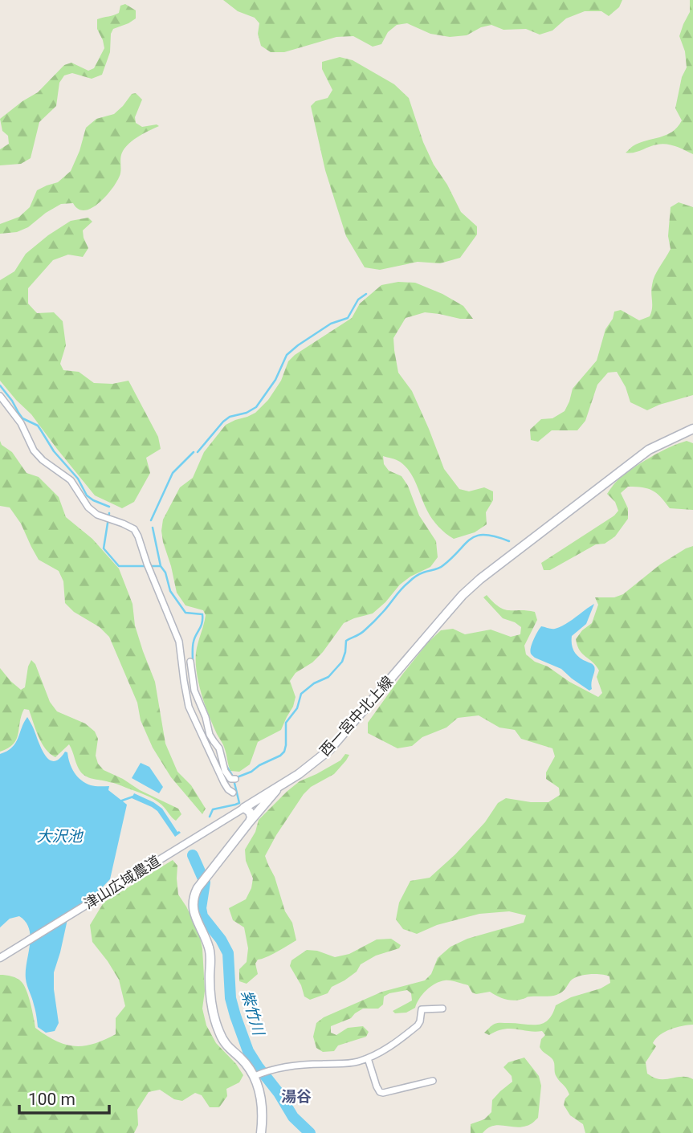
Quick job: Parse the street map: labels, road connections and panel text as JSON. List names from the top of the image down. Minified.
{"streets":{"main road":["西一宮中北上線"],"street":["津山広域農道"]},"crossings":[["西一宮中北上線","津山広域農道"]],"districts":["湯谷"],"water":["大沢池","紫竹川"],"scale_bar":"100 m"}
